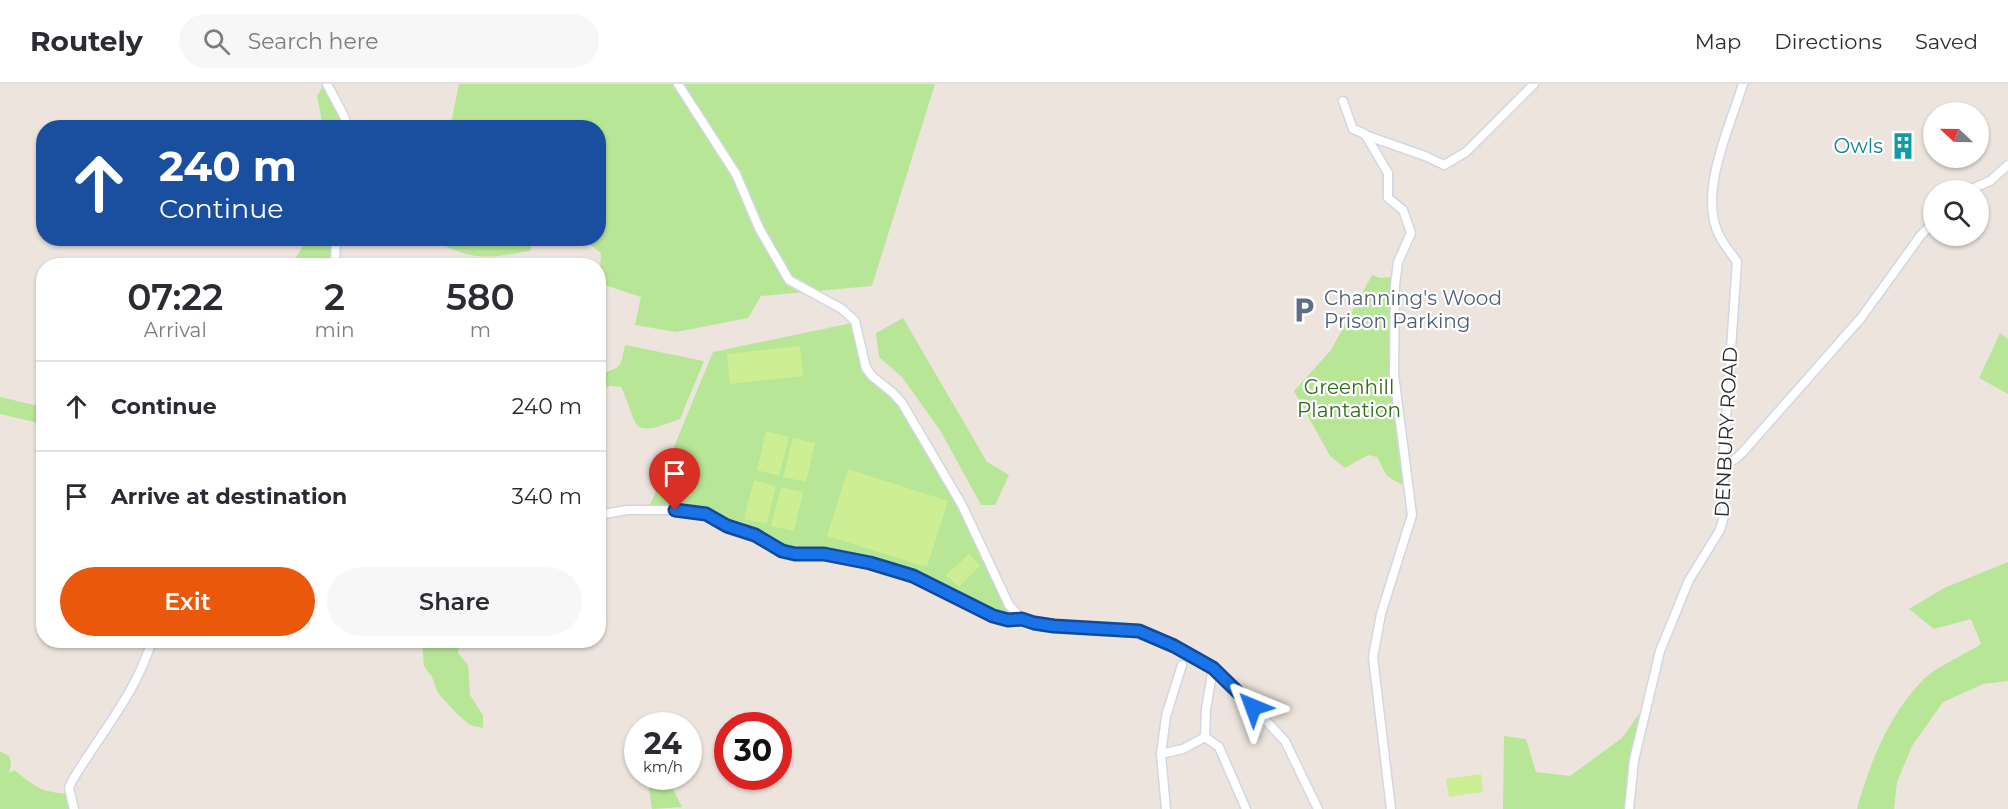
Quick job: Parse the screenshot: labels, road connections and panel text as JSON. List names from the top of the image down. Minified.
{"streets":{"street":["DENBURY ROAD"]},"parks":["Greenhill Plantation"],"places":{"building":["Owls"],"parking":["Channing's Wood Prison Parking"]},"north":"left","page":{"header":"Routely","search":"Search here","nav":["Map","Directions","Saved"],"turn":["240 m","Continue"],"eta":["07:22","Arrival","2","min","580","m"],"list":[{"name":"Continue","value":"240 m"},{"name":"Arrive at destination","value":"340 m"}],"buttons":["Exit","Share"],"speed":"24 km/h","limit":"30"}}
